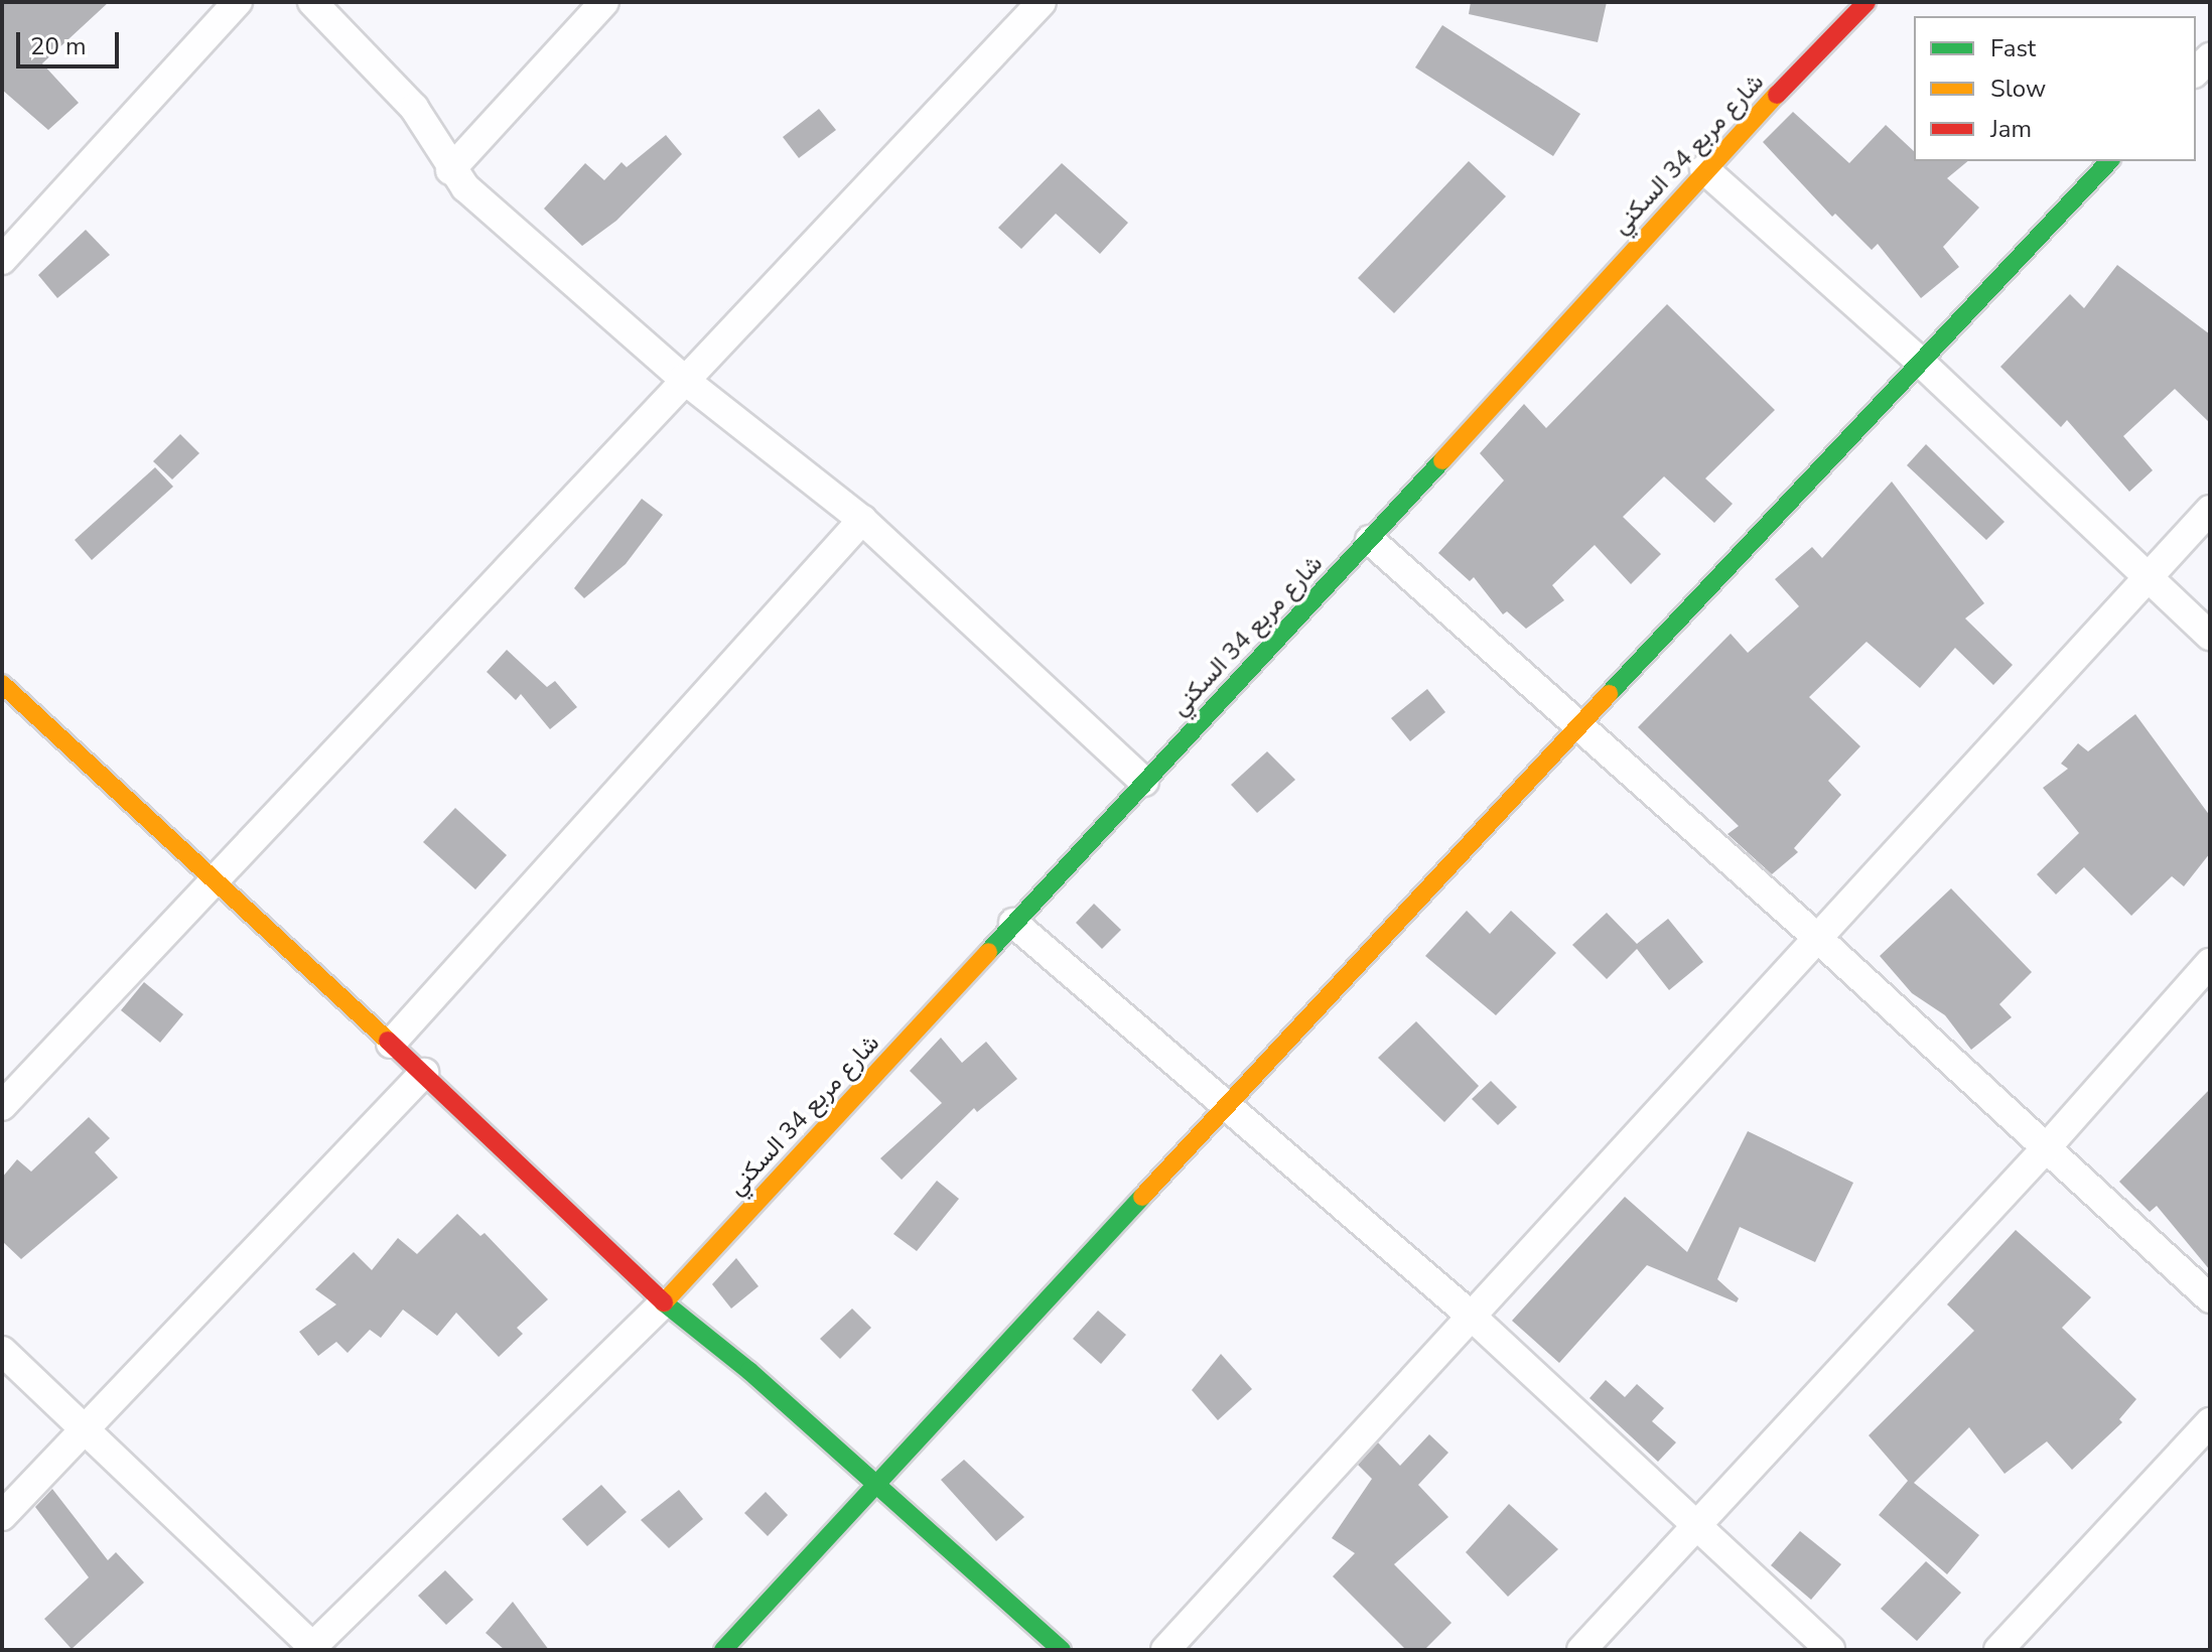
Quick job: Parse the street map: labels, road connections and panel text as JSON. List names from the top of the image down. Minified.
{"streets":{"street":["شارع مربع 34 السكني"]},"legend":["Fast","Slow","Jam"],"scale_bar":"20 m"}
